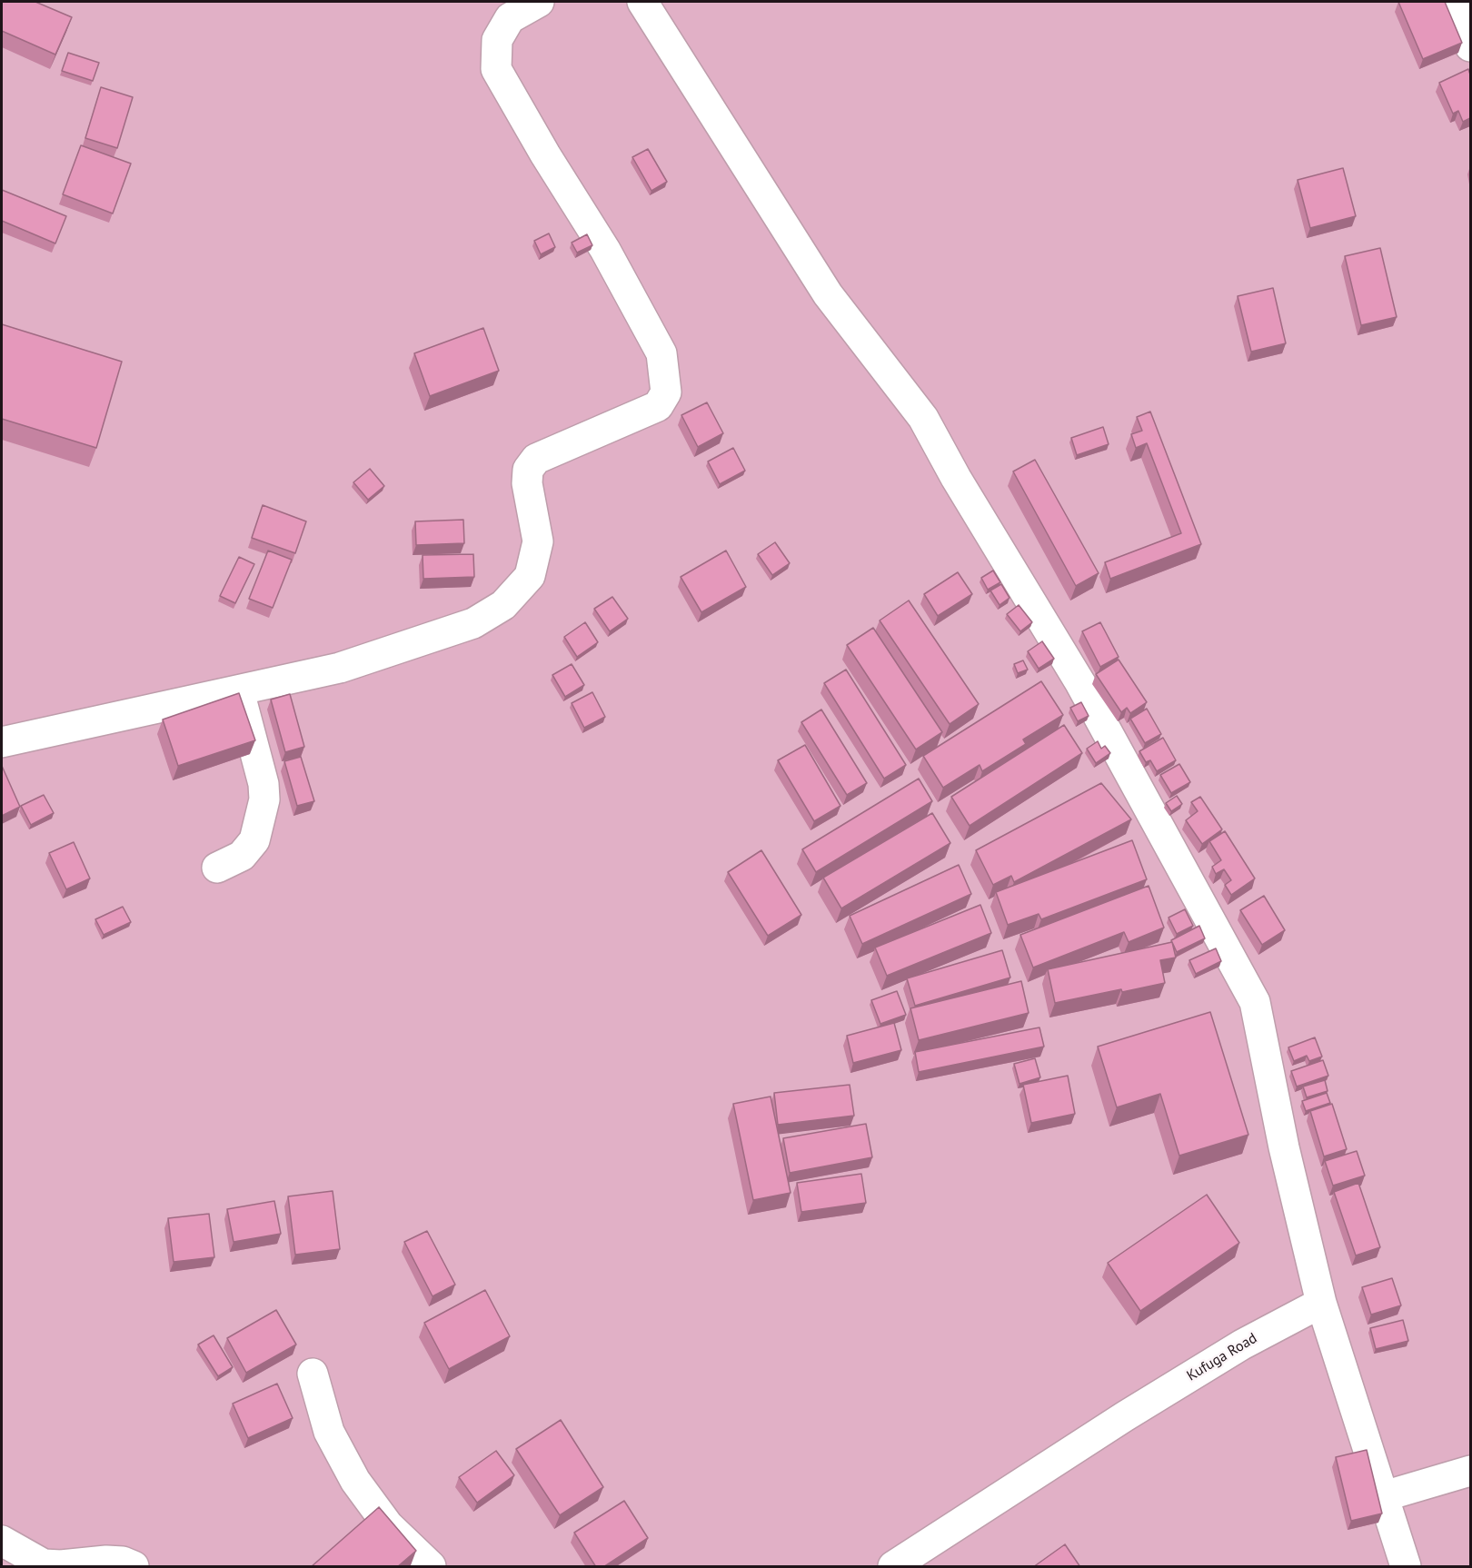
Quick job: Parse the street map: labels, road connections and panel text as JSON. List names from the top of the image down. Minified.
{"streets":{"street":["Kufuga Road"]}}
